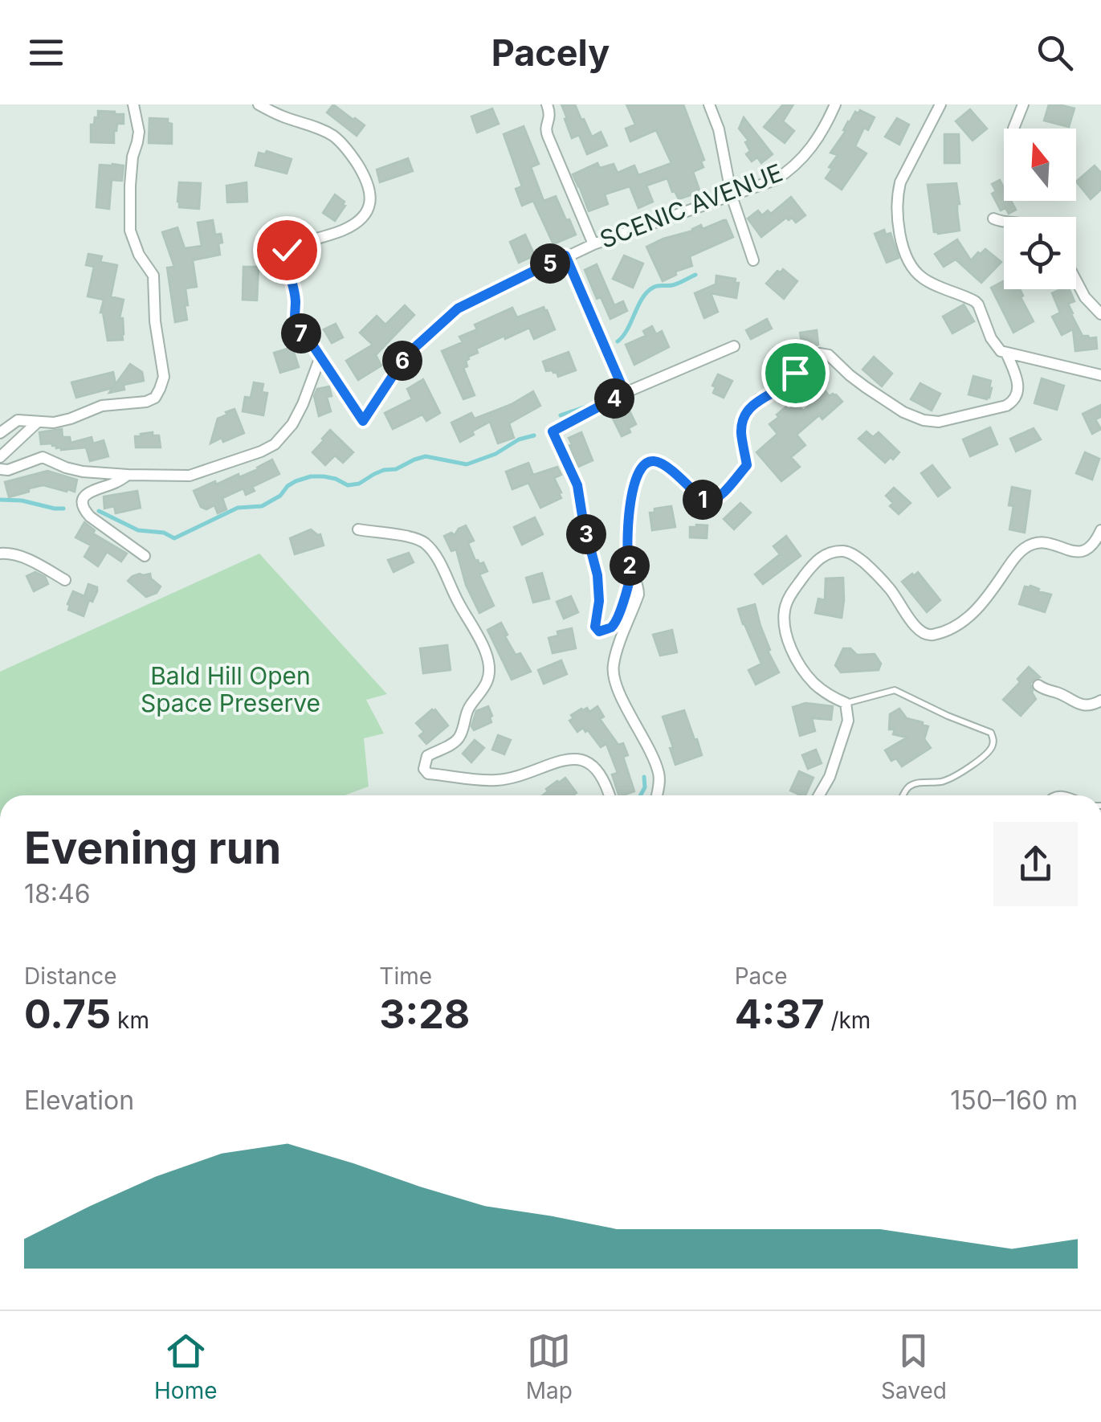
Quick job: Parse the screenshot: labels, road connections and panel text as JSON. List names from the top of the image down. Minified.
{"streets":{"street":["SCENIC AVENUE"]},"parks":["Bald Hill Open Space Preserve"],"north":"top","page":{"header":"Pacely","pins":["5","7","6","4","1","3","2"],"heading":["Evening run","18:46"],"stats":[["Distance","0.75 km"],["Time","3:28"],["Pace","4:37 /km"]],"chart":["Elevation","150–160 m"],"tabs":["Home","Map","Saved"]}}
